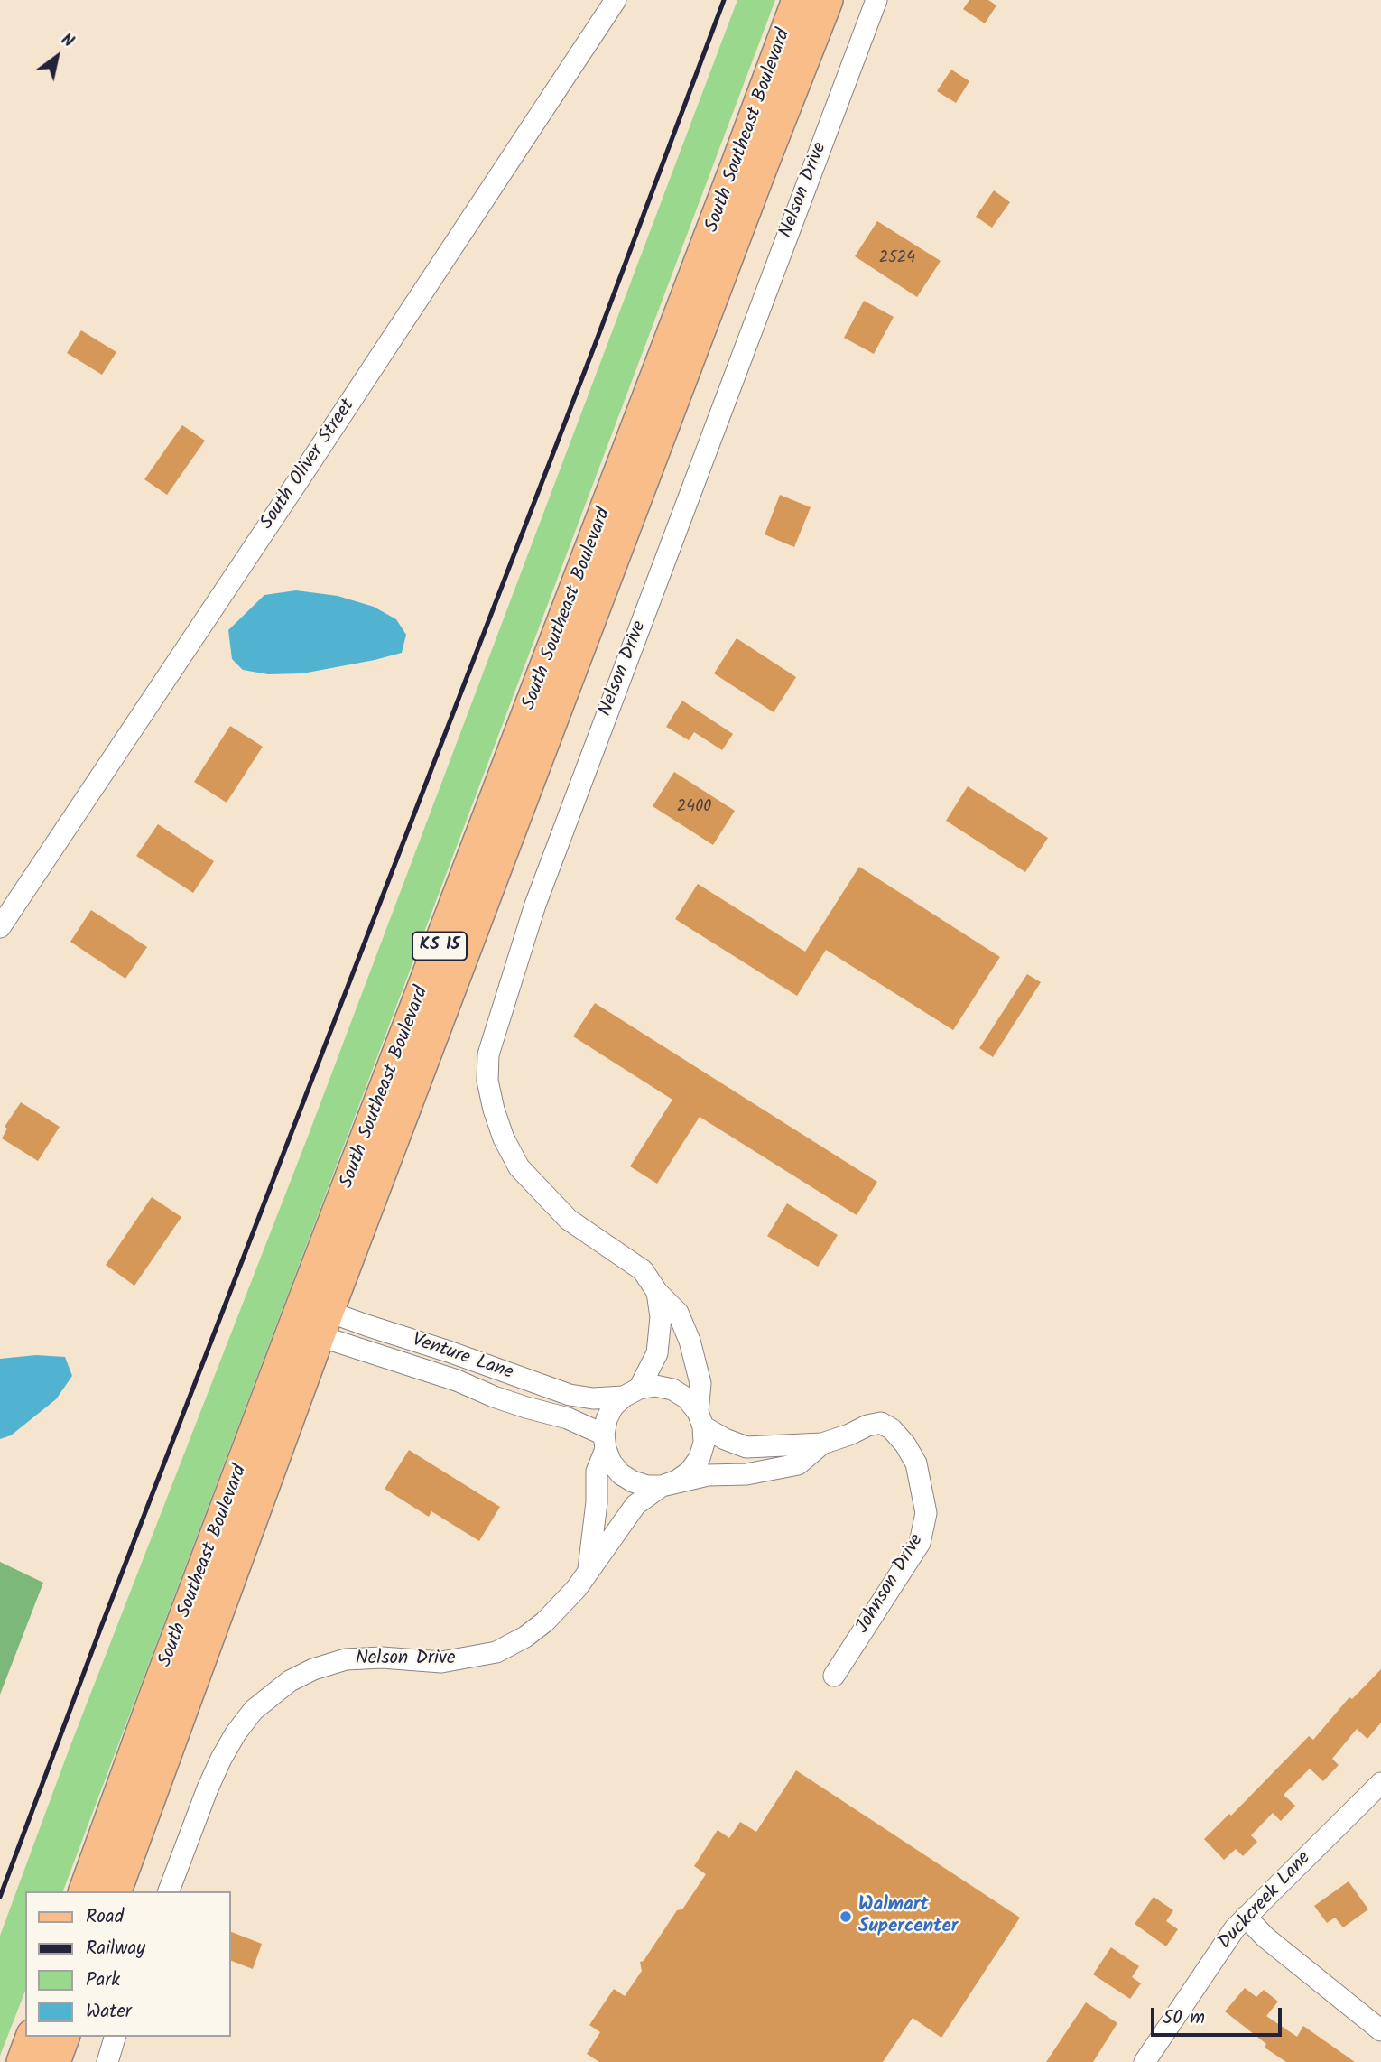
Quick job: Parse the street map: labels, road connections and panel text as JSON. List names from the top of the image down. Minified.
{"streets":{"main road":["South Southeast Boulevard","KS 15"],"street":["Nelson Drive","South Oliver Street","Venture Lane","Johnson Drive","Duckcreek Lane"]},"crossings":[["South Southeast Boulevard","Venture Lane"],["Nelson Drive","Venture Lane"]],"places":["Walmart Supercenter"],"house_numbers":["2524","2400"],"legend":["Road","Railway","Park","Water"],"scale_bar":"50 m","north":"top right"}
